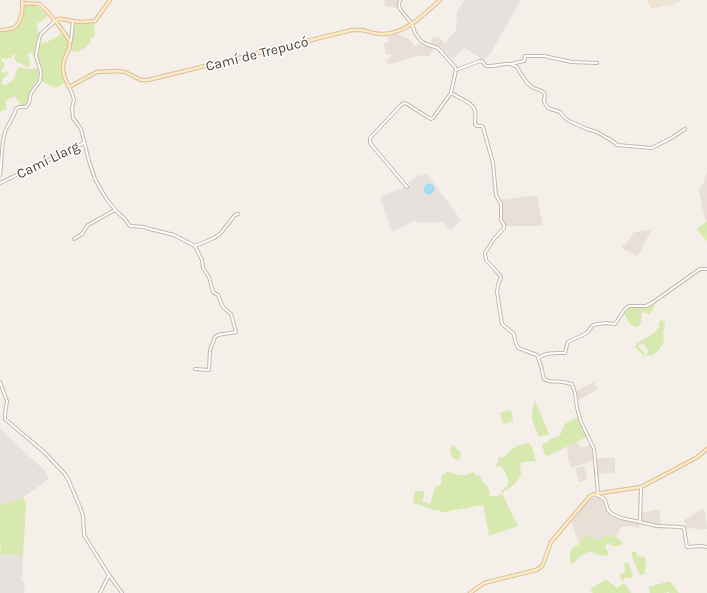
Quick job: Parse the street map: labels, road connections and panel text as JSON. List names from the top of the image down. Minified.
{"streets":{"street":["Camí de Trepucó","Camí Llarg"]},"crossings":[["Camí de Trepucó","Camí Llarg"]]}
